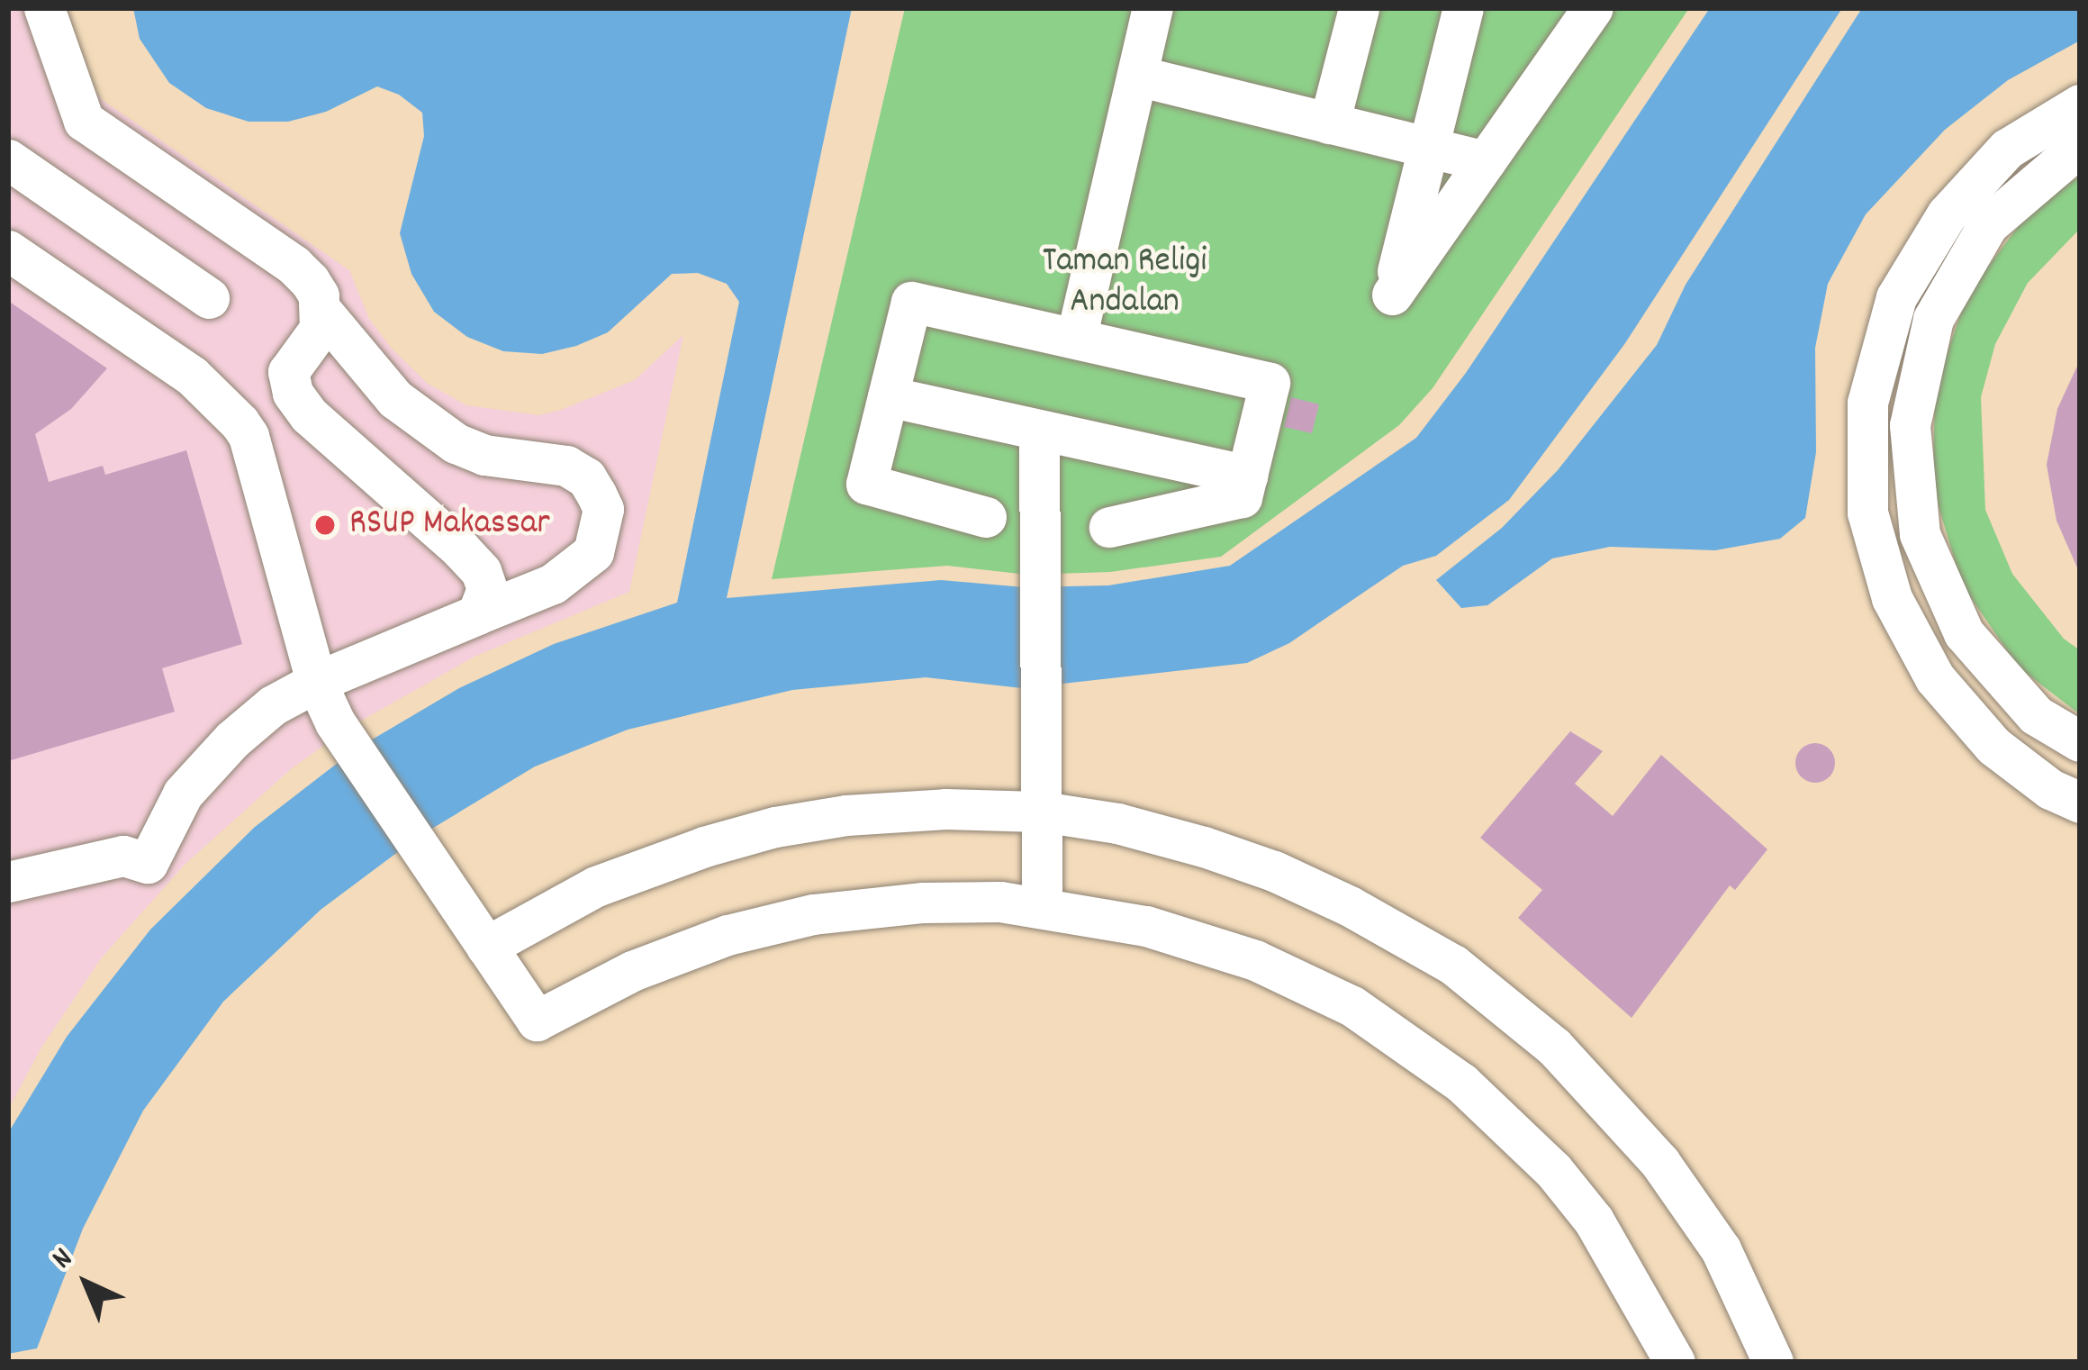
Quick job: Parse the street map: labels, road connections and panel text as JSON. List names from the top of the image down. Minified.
{"parks":["Taman Religi Andalan"],"places":["RSUP Makassar"],"north":"top left"}
